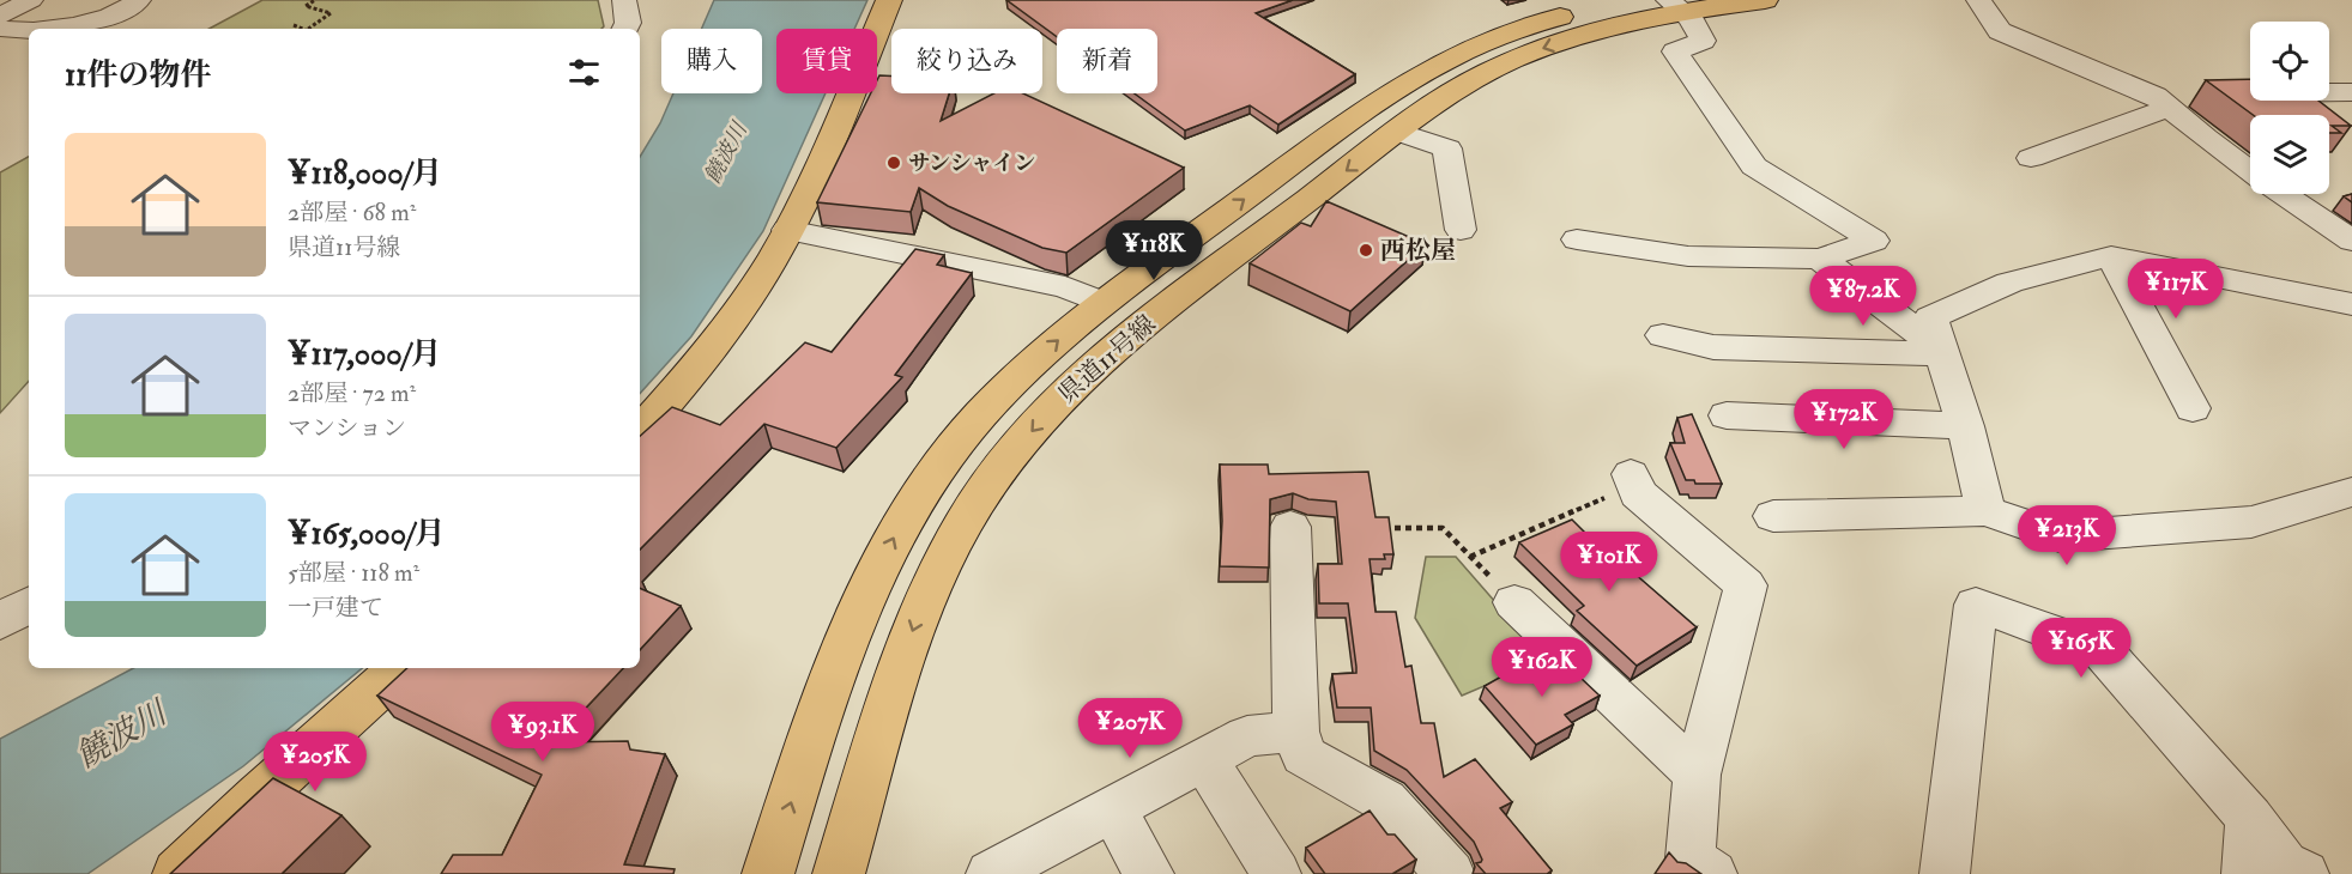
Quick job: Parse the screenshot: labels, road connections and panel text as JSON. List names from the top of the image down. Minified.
{"streets":{"main road":["県道11号線"]},"water":["饒波川"],"places":["サンシャイン","西松屋"],"page":{"chip":["購入","賃貸","絞り込み","新着"],"heading":"11件の物件","list":[{"name":"¥118,000/月","note":"2部屋 · 68 m² · 県道11号線"},{"name":"¥117,000/月","note":"2部屋 · 72 m² · マンション"},{"name":"¥165,000/月","note":"5部屋 · 118 m² · 一戸建て"}],"price":["¥118K","¥117K","¥87.2K","¥172K","¥213K","¥101K","¥165K","¥162K","¥207K","¥93.1K","¥205K"]}}
